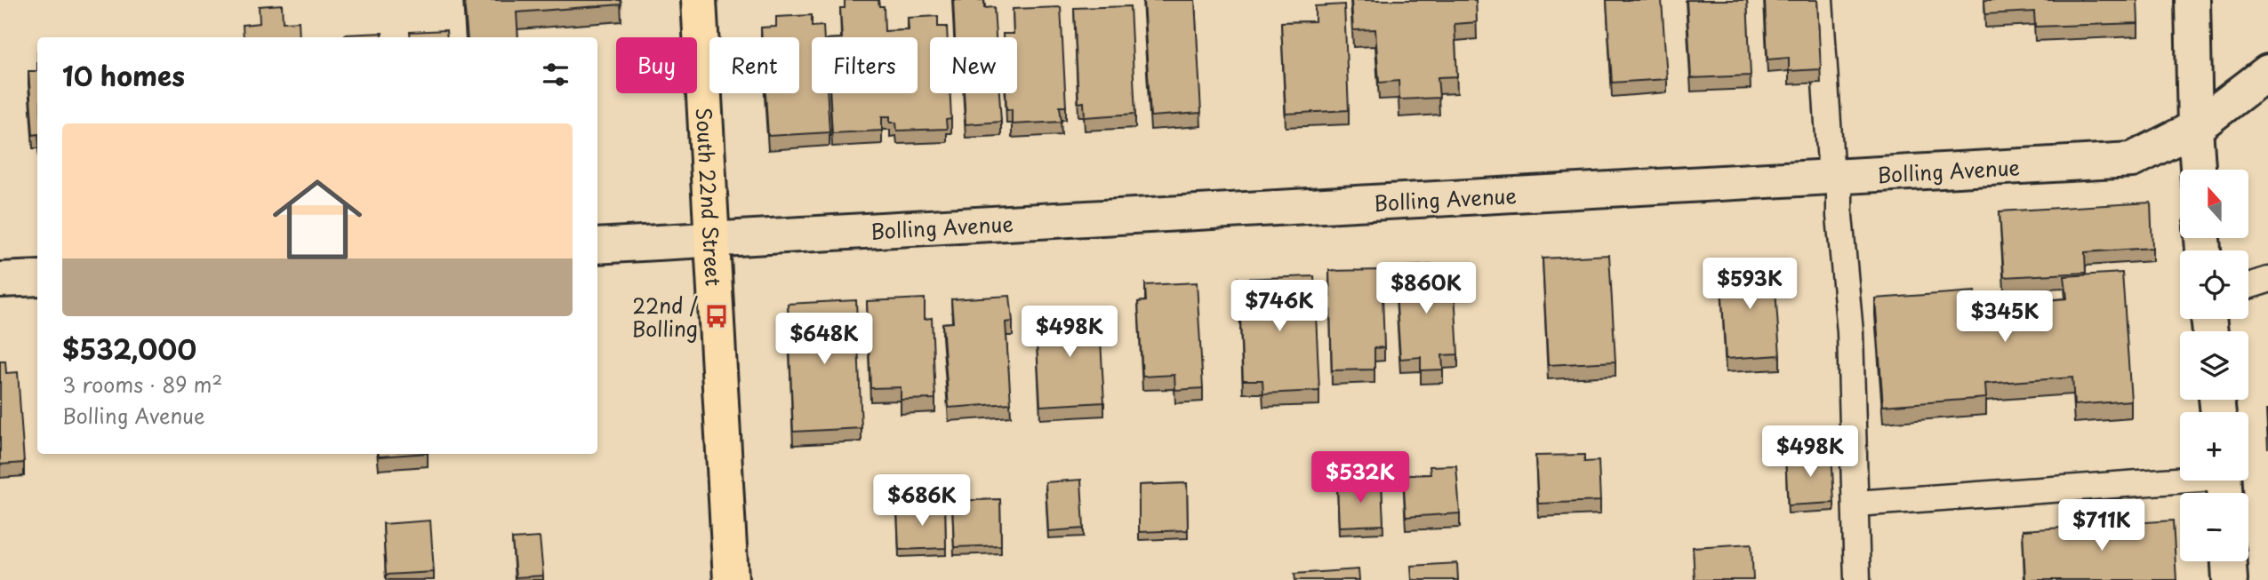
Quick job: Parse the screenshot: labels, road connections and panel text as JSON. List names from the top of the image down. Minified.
{"streets":{"main road":["South 22nd Street"],"street":["Bolling Avenue"]},"crossings":[["Bolling Avenue","South 22nd Street"]],"places":{"bus stop":["22nd / Bolling"]},"north":"top","page":{"chip":["Buy","Rent","Filters","New"],"heading":"10 homes","list":[{"name":"$532,000","note":"3 rooms · 89 m² · Bolling Avenue"}],"map_buttons":["+","−"],"price":["$593K","$860K","$746K","$345K","$498K","$648K","$498K","$532K","$686K","$711K"]}}
